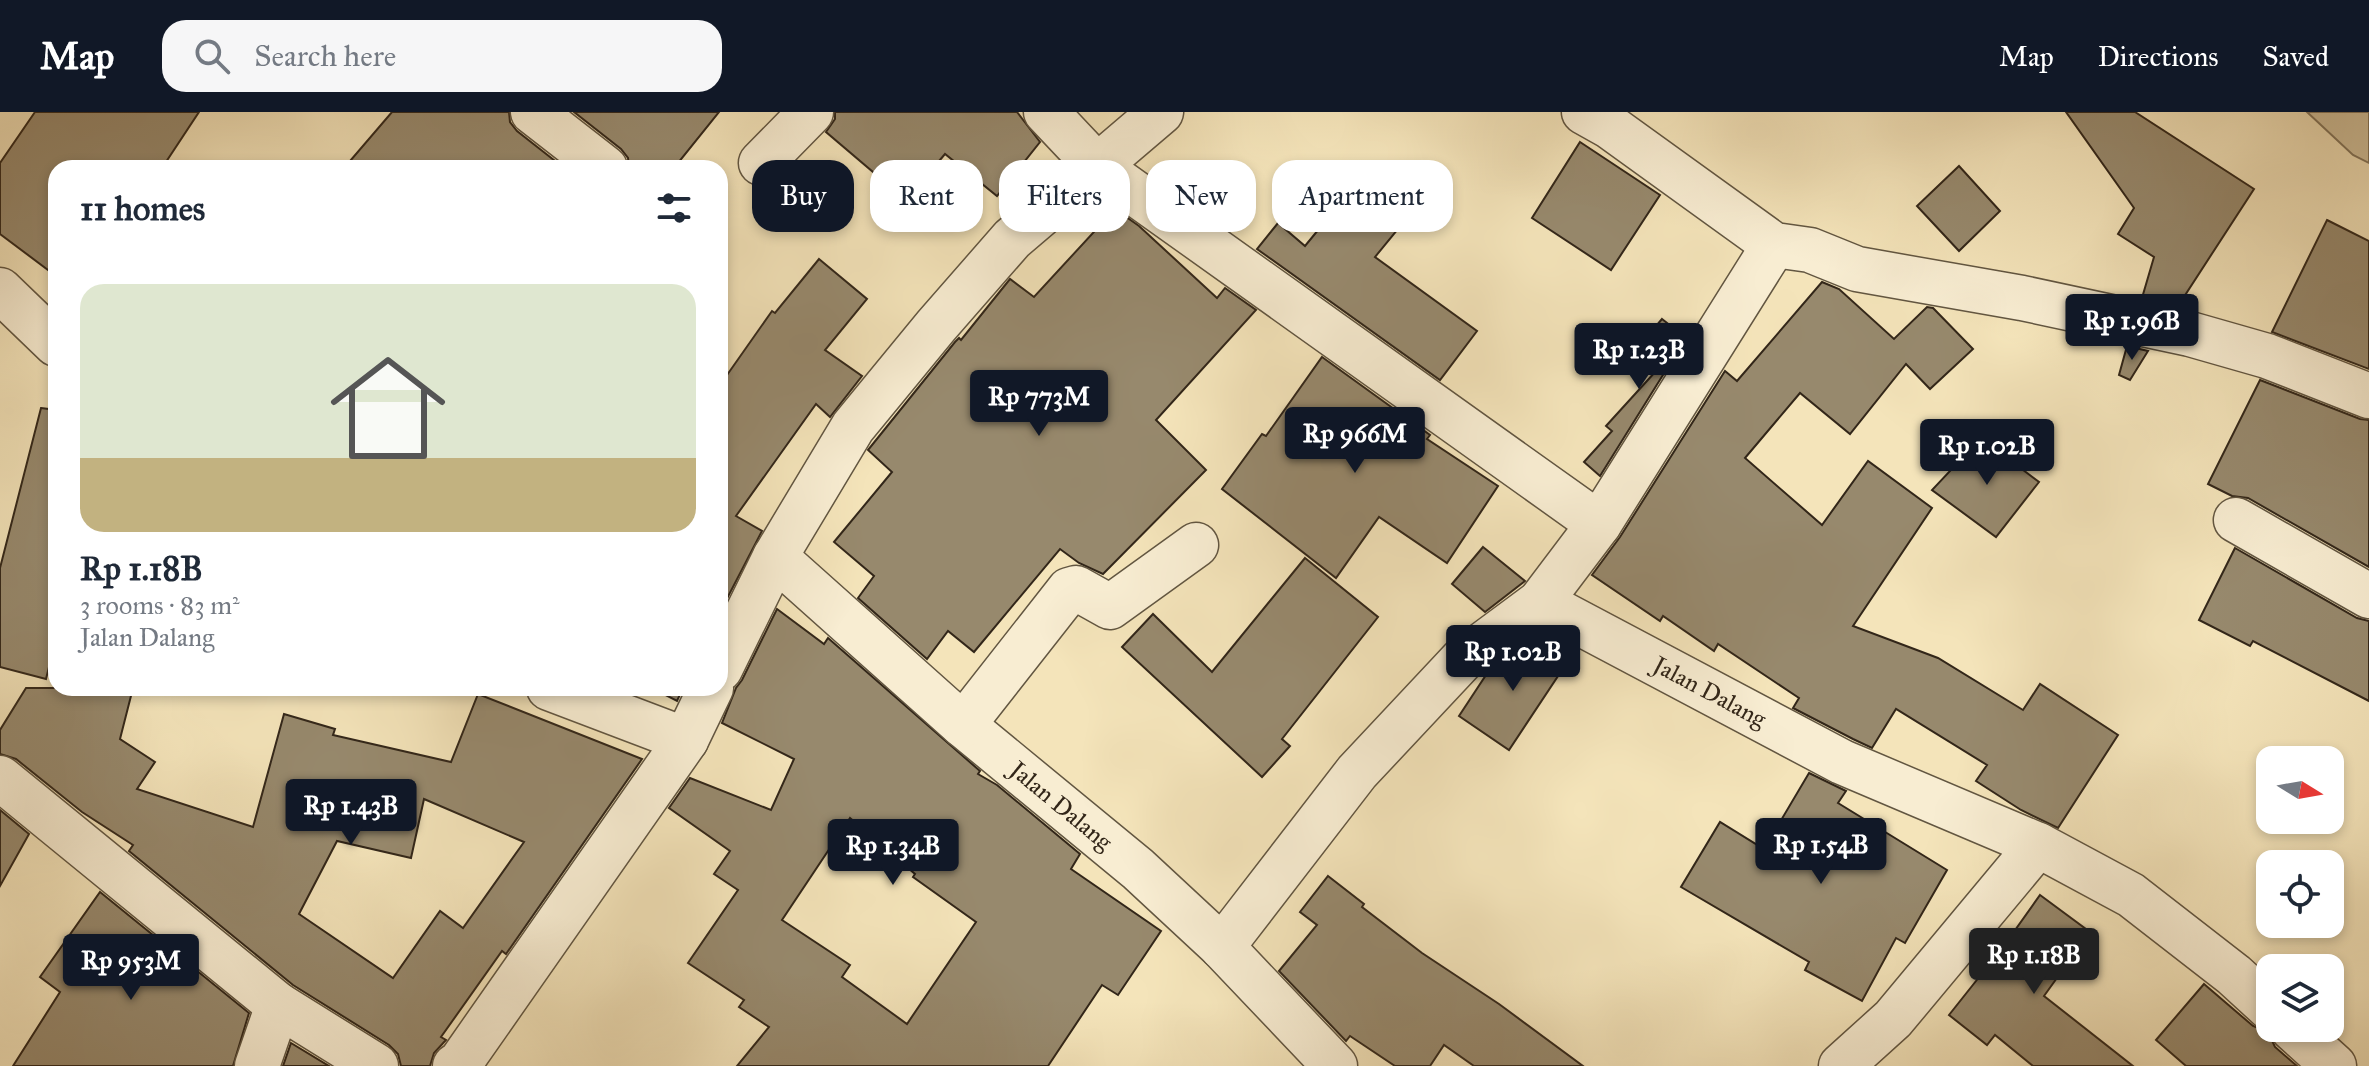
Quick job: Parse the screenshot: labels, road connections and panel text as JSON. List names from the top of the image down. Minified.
{"streets":{"street":["Jalan Dalang"]},"north":"right","page":{"header":"Map","search":"Search here","nav":["Map","Directions","Saved"],"chip":["Buy","Rent","Filters","New","Apartment"],"heading":"11 homes","list":[{"name":"Rp 1.18B","note":"3 rooms · 83 m² · Jalan Dalang"}],"price":["Rp 1.96B","Rp 1.23B","Rp 773M","Rp 966M","Rp 1.02B","Rp 1.02B","Rp 1.43B","Rp 1.54B","Rp 1.34B","Rp 1.18B","Rp 953M"]}}
